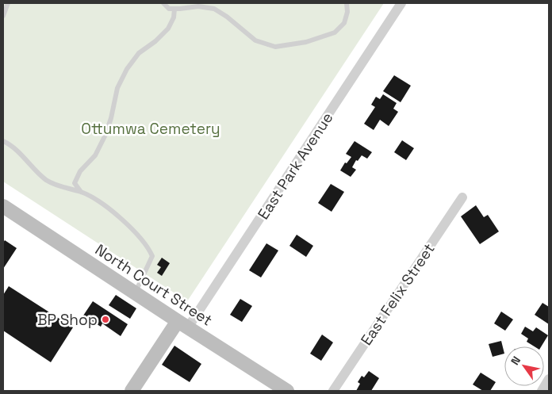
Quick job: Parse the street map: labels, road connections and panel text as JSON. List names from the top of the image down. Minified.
{"streets":{"main road":["North Court Street"],"street":["East Park Avenue","East Felix Street"]},"crossings":[["East Park Avenue","North Court Street"]],"parks":["Ottumwa Cemetery"],"places":["BP Shop"],"north":"top left"}
